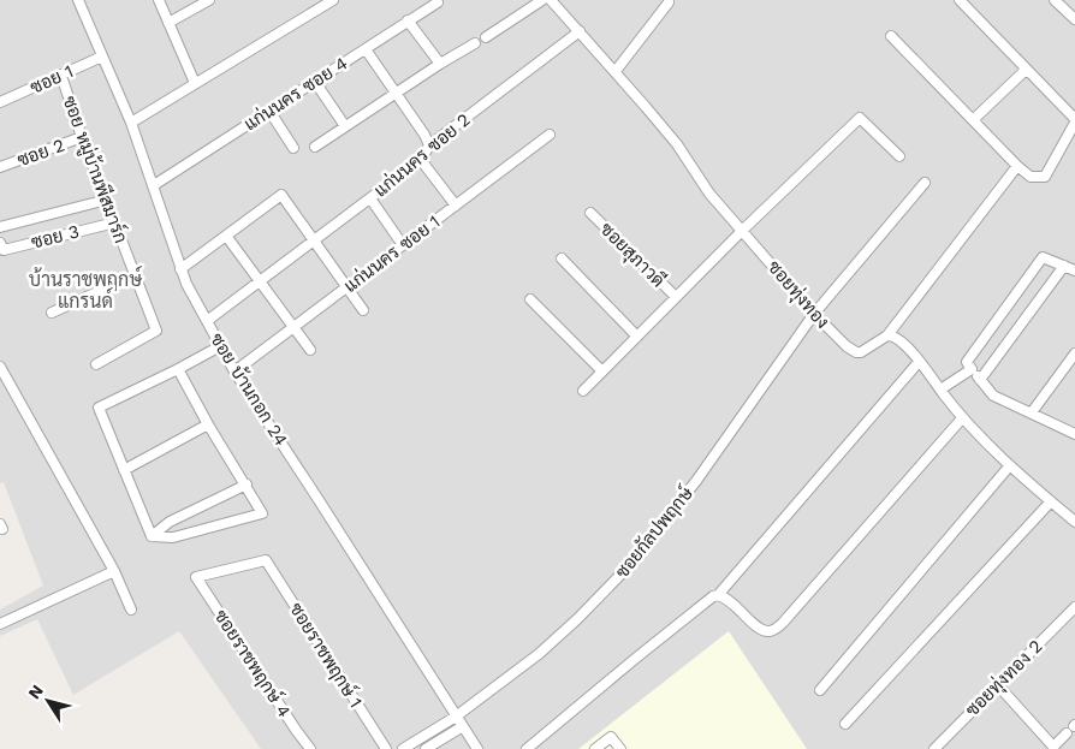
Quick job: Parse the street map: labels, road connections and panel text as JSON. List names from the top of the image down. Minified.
{"streets":{"street":["ซอย 1","แก่นนคร ซอย 4","ซอย 2","แก่นนคร ซอย 2","ซอย หมู่บ้านพีสมาร์ก","ซอย 3","แก่นนคร ซอย 1","ซอยสุภาวดี","ซอยทุ่งทอง","ซอย บ้านกอก 24","ซอยกัลปพฤกษ์","ซอยราชพฤกษ์ 1","ซอยราชพฤกษ์ 4","ซอยทุ่งทอง 2"]},"crossings":[["ซอย 1","ซอย หมู่บ้านพีสมาร์ก"],["ซอย 1","ซอย บ้านกอก 24"],["แก่นนคร ซอย 4","ซอย บ้านกอก 24"],["ซอย 2","ซอย หมู่บ้านพีสมาร์ก"],["แก่นนคร ซอย 2","ซอยทุ่งทอง"],["แก่นนคร ซอย 2","ซอย บ้านกอก 24"],["ซอย หมู่บ้านพีสมาร์ก","ซอย 3"],["แก่นนคร ซอย 1","ซอย บ้านกอก 24"],["ซอยสุภาวดี","ซอยทุ่งทอง"],["ซอยทุ่งทอง","ซอยกัลปพฤกษ์"],["ซอย บ้านกอก 24","ซอยกัลปพฤกษ์"],["ซอยราชพฤกษ์ 1","ซอยราชพฤกษ์ 4"]],"districts":["บ้านราชพฤกษ์ แกรนด์"],"north":"top left"}
